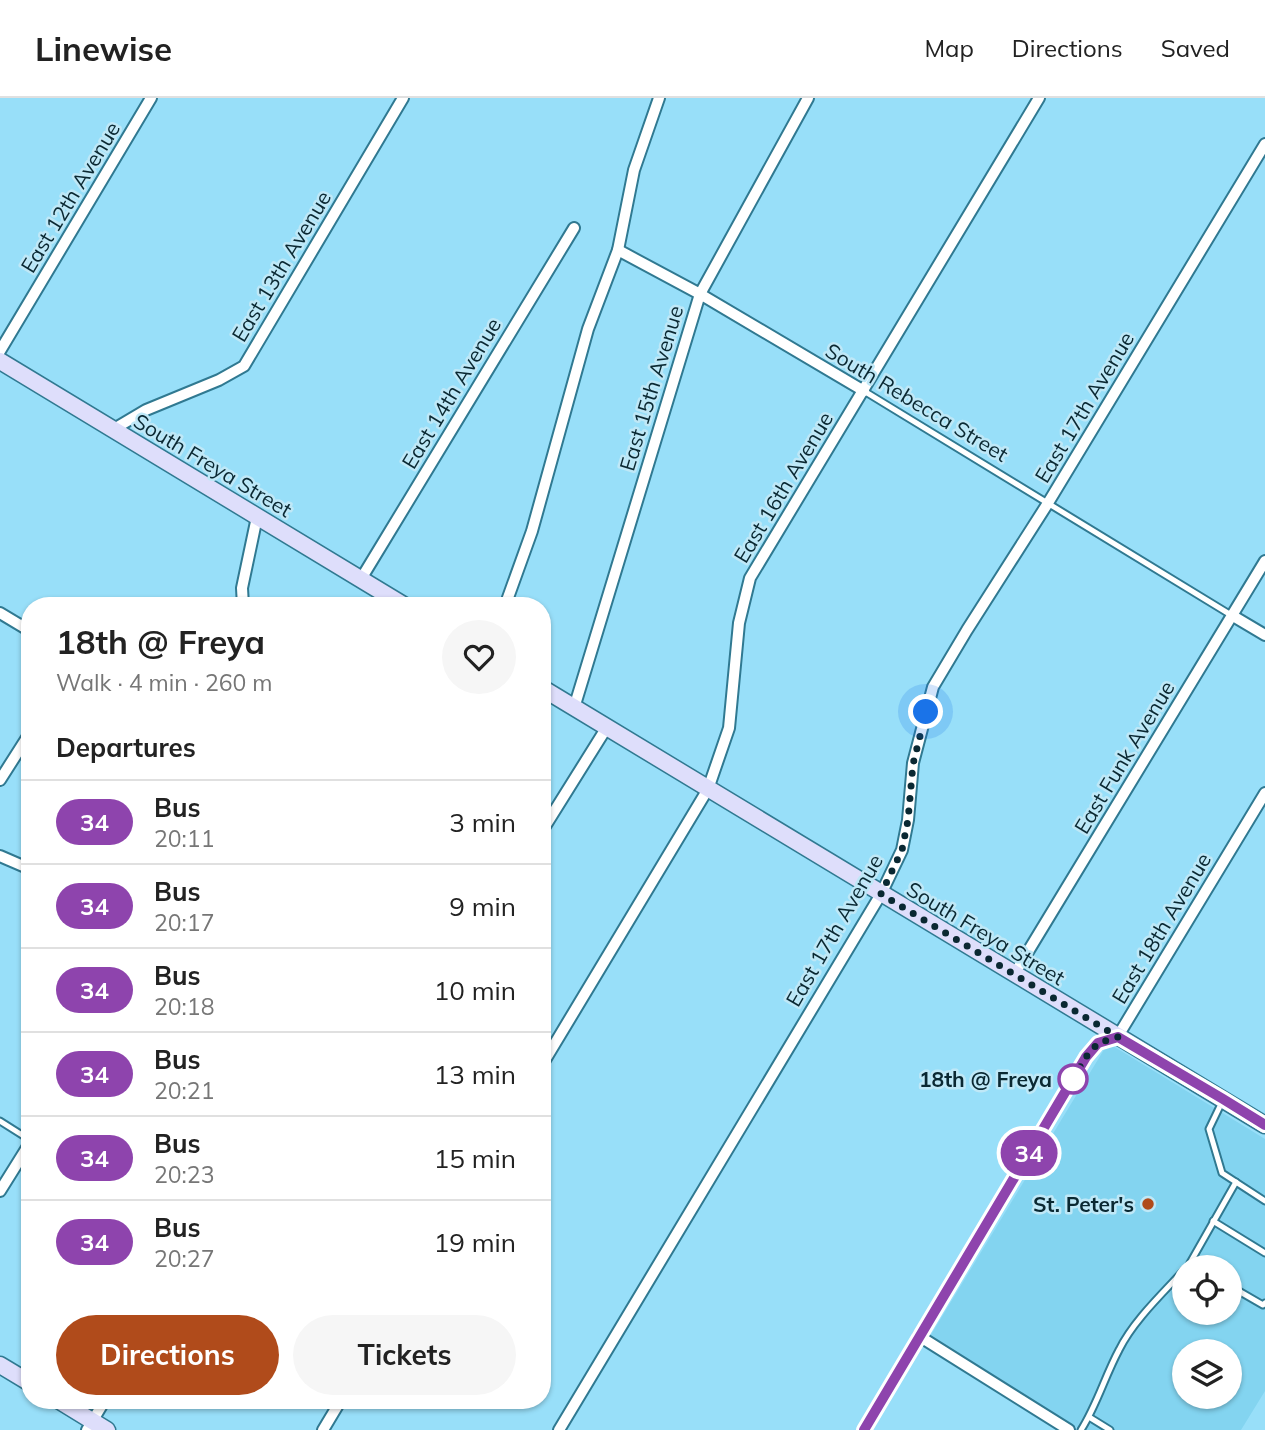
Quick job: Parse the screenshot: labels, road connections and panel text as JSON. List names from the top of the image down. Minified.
{"streets":{"main road":["South Freya Street"],"street":["East 12th Avenue","East 13th Avenue","East 15th Avenue","East 14th Avenue","South Rebecca Street","East 17th Avenue","East 16th Avenue","East Funk Avenue","East 18th Avenue"]},"crossings":[["East 13th Avenue","South Freya Street"],["East 15th Avenue","South Rebecca Street"],["East 15th Avenue","South Freya Street"],["East 14th Avenue","South Freya Street"],["South Rebecca Street","East 17th Avenue"],["South Rebecca Street","East 16th Avenue"],["South Rebecca Street","East Funk Avenue"],["East 17th Avenue","South Freya Street"],["South Freya Street","East 16th Avenue"],["South Freya Street","East Funk Avenue"],["South Freya Street","East 18th Avenue"]],"places":["18th @ Freya","St. Peter's"],"lines":["bus line 34"],"page":{"header":"Linewise","nav":["Map","Directions","Saved"],"on_map":"34","heading":[["18th @ Freya","Walk · 4 min · 260 m"],"Departures"],"list":[{"mark":"34","name":"Bus","note":"20:11","value":"3 min"},{"mark":"34","name":"Bus","note":"20:17","value":"9 min"},{"mark":"34","name":"Bus","note":"20:18","value":"10 min"},{"mark":"34","name":"Bus","note":"20:21","value":"13 min"},{"mark":"34","name":"Bus","note":"20:23","value":"15 min"},{"mark":"34","name":"Bus","note":"20:27","value":"19 min"}],"buttons":["Directions","Tickets"]}}
